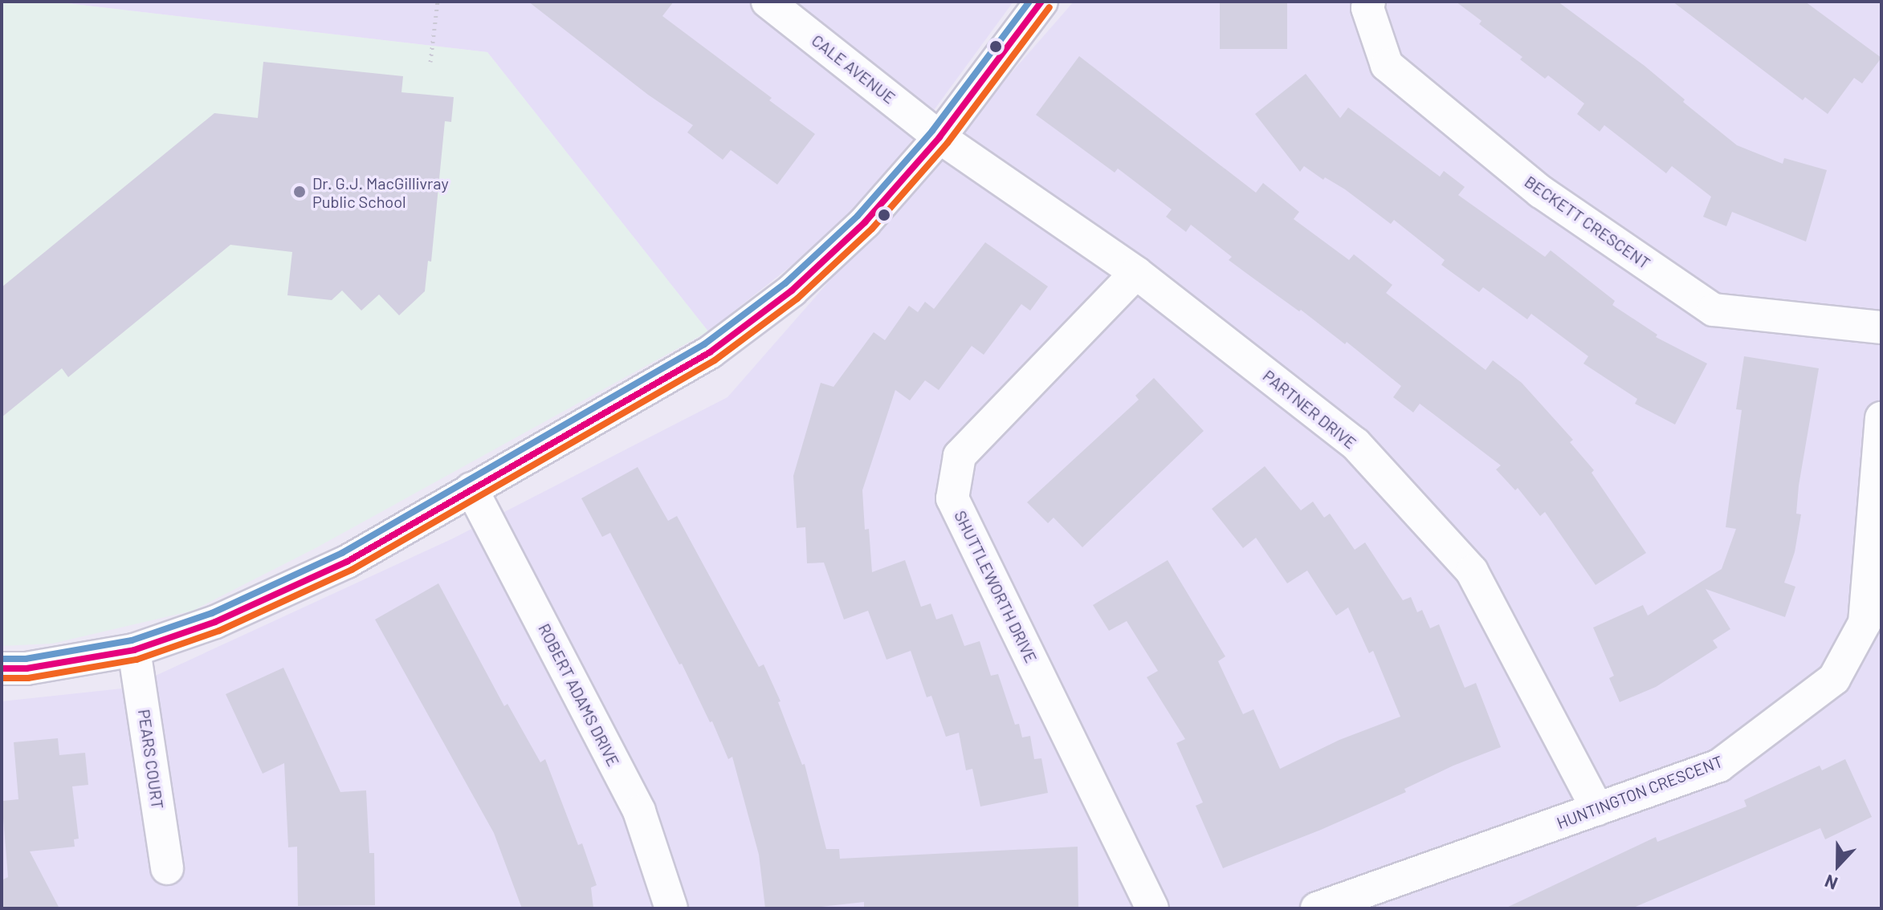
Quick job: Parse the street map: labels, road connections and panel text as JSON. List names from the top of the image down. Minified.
{"streets":{"street":["CALE AVENUE","BECKETT CRESCENT","PARTNER DRIVE","SHUTTLEWORTH DRIVE","ROBERT ADAMS DRIVE","PEARS COURT","HUNTINGTON CRESCENT"]},"crossings":[["CALE AVENUE","PARTNER DRIVE"],["PARTNER DRIVE","SHUTTLEWORTH DRIVE"],["PARTNER DRIVE","HUNTINGTON CRESCENT"]],"places":["Dr. G.J. MacGillivray Public School"],"north":"bottom"}
